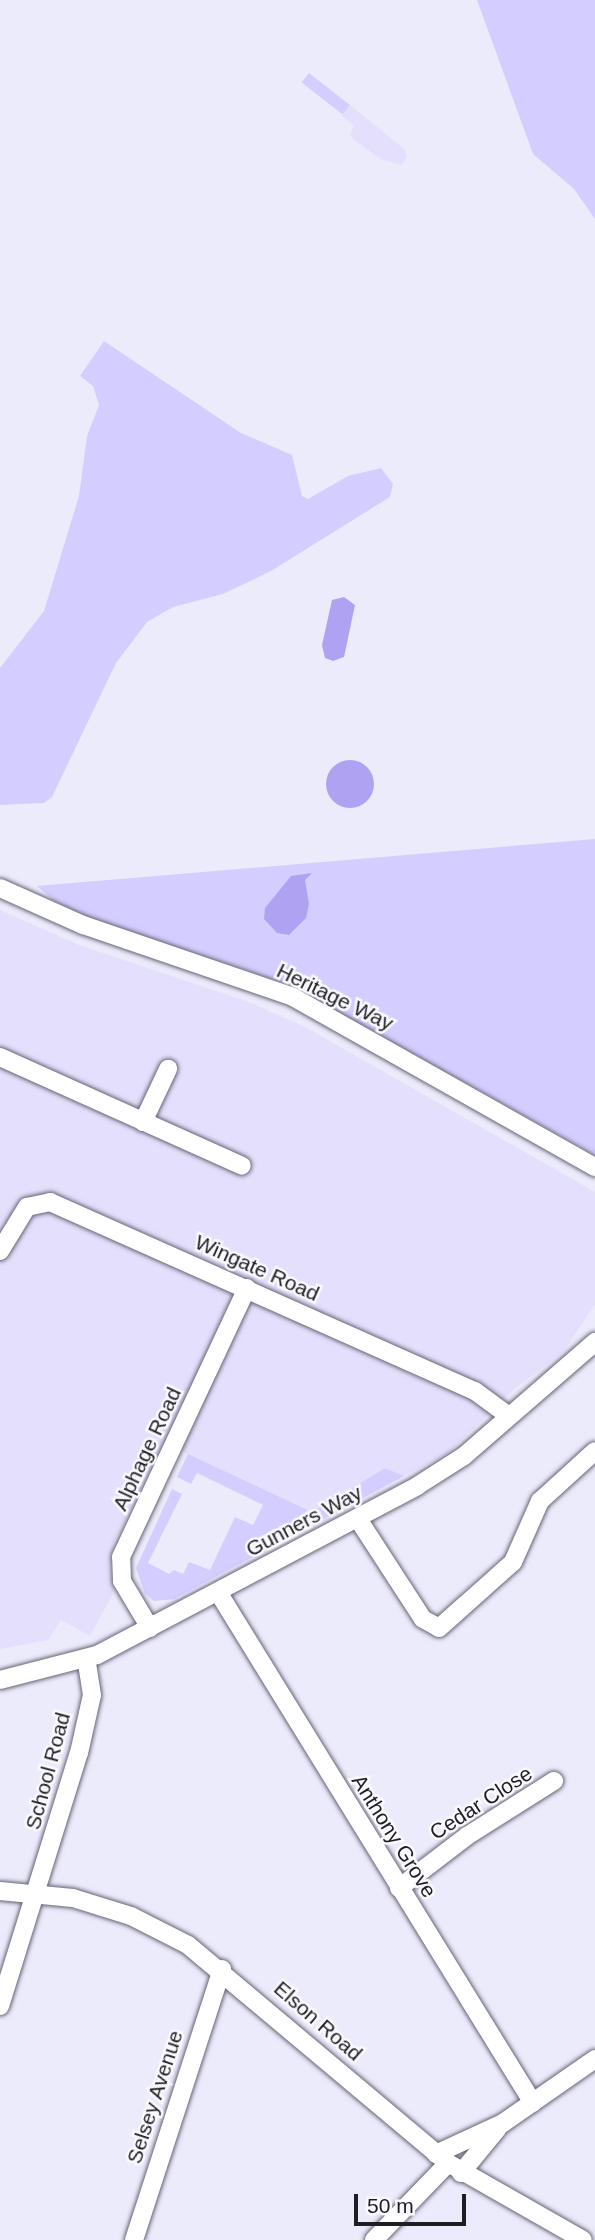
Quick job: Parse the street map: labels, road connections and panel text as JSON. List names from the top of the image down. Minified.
{"streets":{"street":["Heritage Way","Wingate Road","Alphage Road","Gunners Way","School Road","Cedar Close","Anthony Grove","Elson Road","Selsey Avenue"]},"crossings":[["Wingate Road","Alphage Road"],["Wingate Road","Gunners Way"],["Alphage Road","Gunners Way"],["Gunners Way","School Road"],["Gunners Way","Anthony Grove"],["School Road","Elson Road"],["Cedar Close","Anthony Grove"],["Elson Road","Selsey Avenue"]],"scale_bar":"50 m"}
